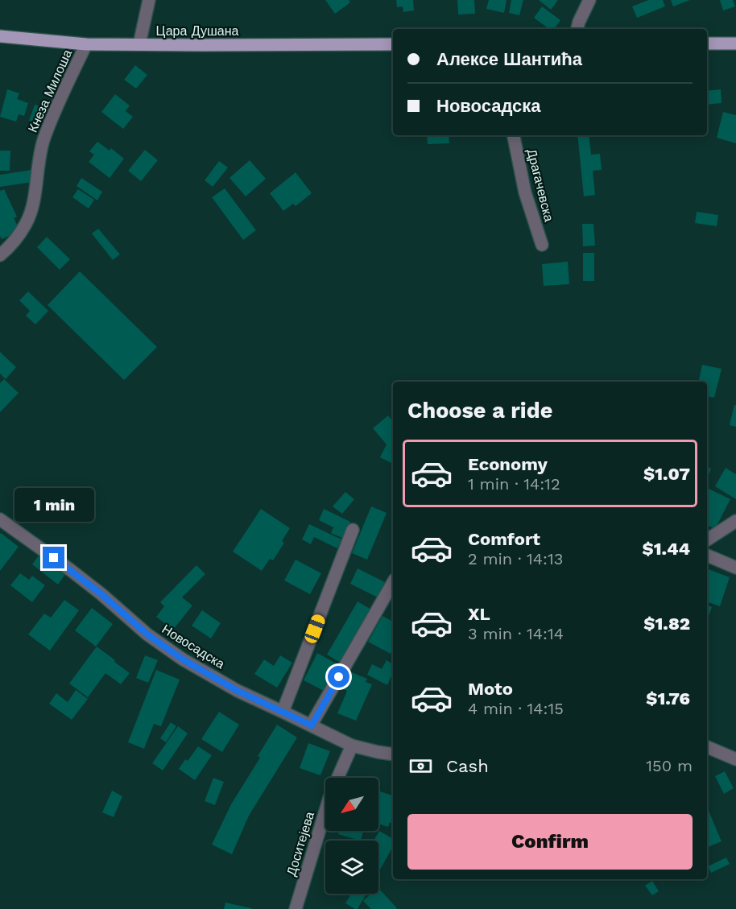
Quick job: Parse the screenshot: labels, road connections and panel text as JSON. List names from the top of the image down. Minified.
{"streets":{"main road":["Цара Душана"],"street":["Кнеза Милоша","Драгачевска","Новосадска","Доситејева"]},"crossings":[["Цара Душана","Кнеза Милоша"],["Новосадска","Доситејева"]],"north":"bottom left","page":{"banner":["Алексе Шантића","Новосадска"],"heading":"Choose a ride","list":[{"name":"Economy","note":"1 min · 14:12","value":"$1.07"},{"name":"Comfort","note":"2 min · 14:13","value":"$1.44"},{"name":"XL","note":"3 min · 14:14","value":"$1.82"},{"name":"Moto","note":"4 min · 14:15","value":"$1.76"}],"bubble":"1 min","pay":["Cash","150 m"],"buttons":"Confirm"}}
